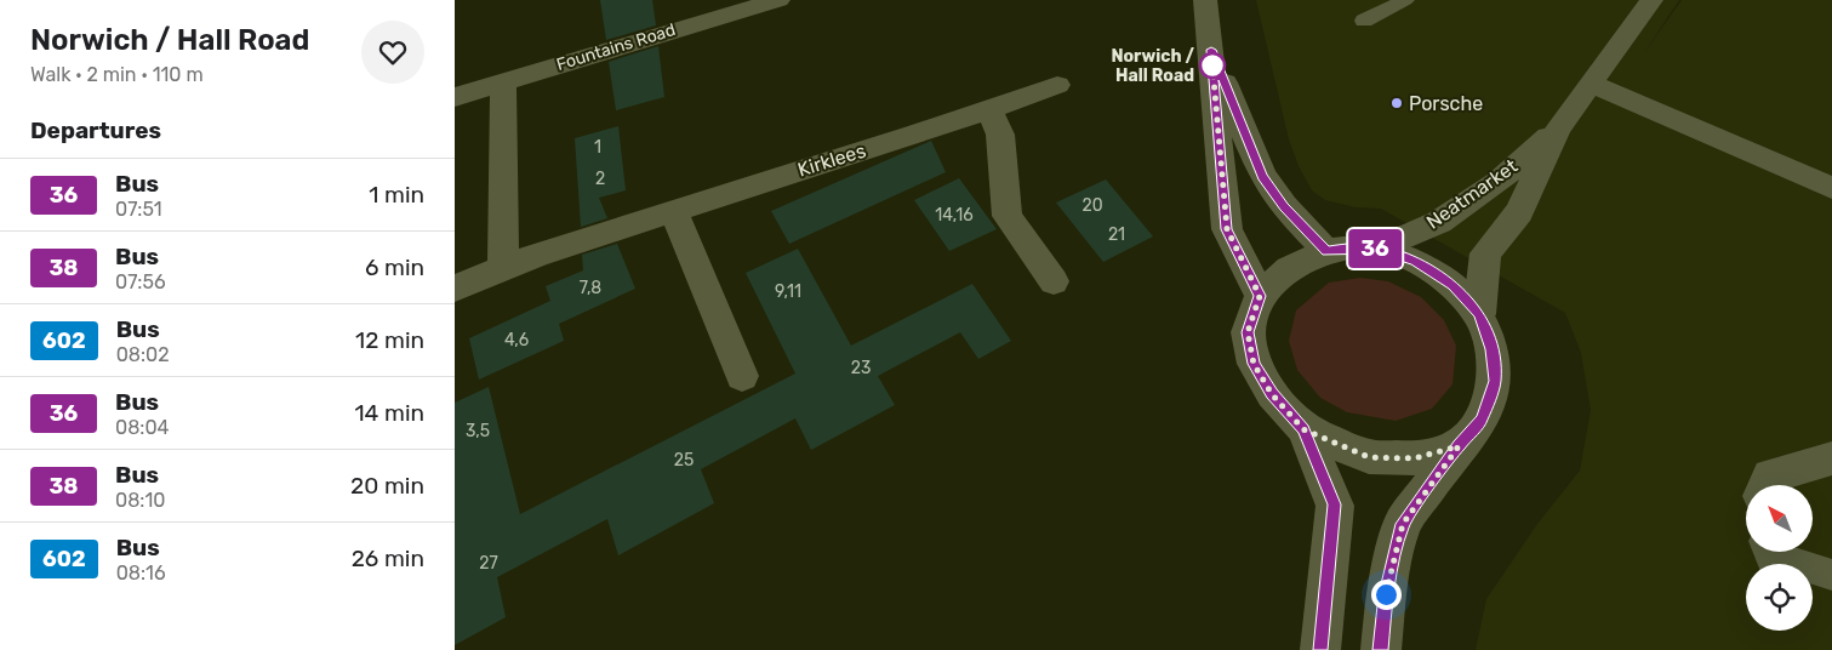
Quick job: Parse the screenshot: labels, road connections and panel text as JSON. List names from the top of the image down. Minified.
{"streets":{"street":["Fountains Road","Kirklees","Neatmarket"]},"places":["Norwich / Hall Road","Porsche"],"lines":["bus line 36"],"house_numbers":["1","2","20","14,16","21","7,8","9,11","4,6","23","3,5","25","27"],"north":"top left","page":{"heading":[["Norwich / Hall Road","Walk · 2 min · 110 m"],"Departures"],"on_map":"36","list":[{"mark":"36","name":"Bus","note":"07:51","value":"1 min"},{"mark":"38","name":"Bus","note":"07:56","value":"6 min"},{"mark":"602","name":"Bus","note":"08:02","value":"12 min"},{"mark":"36","name":"Bus","note":"08:04","value":"14 min"},{"mark":"38","name":"Bus","note":"08:10","value":"20 min"},{"mark":"602","name":"Bus","note":"08:16","value":"26 min"}]}}
